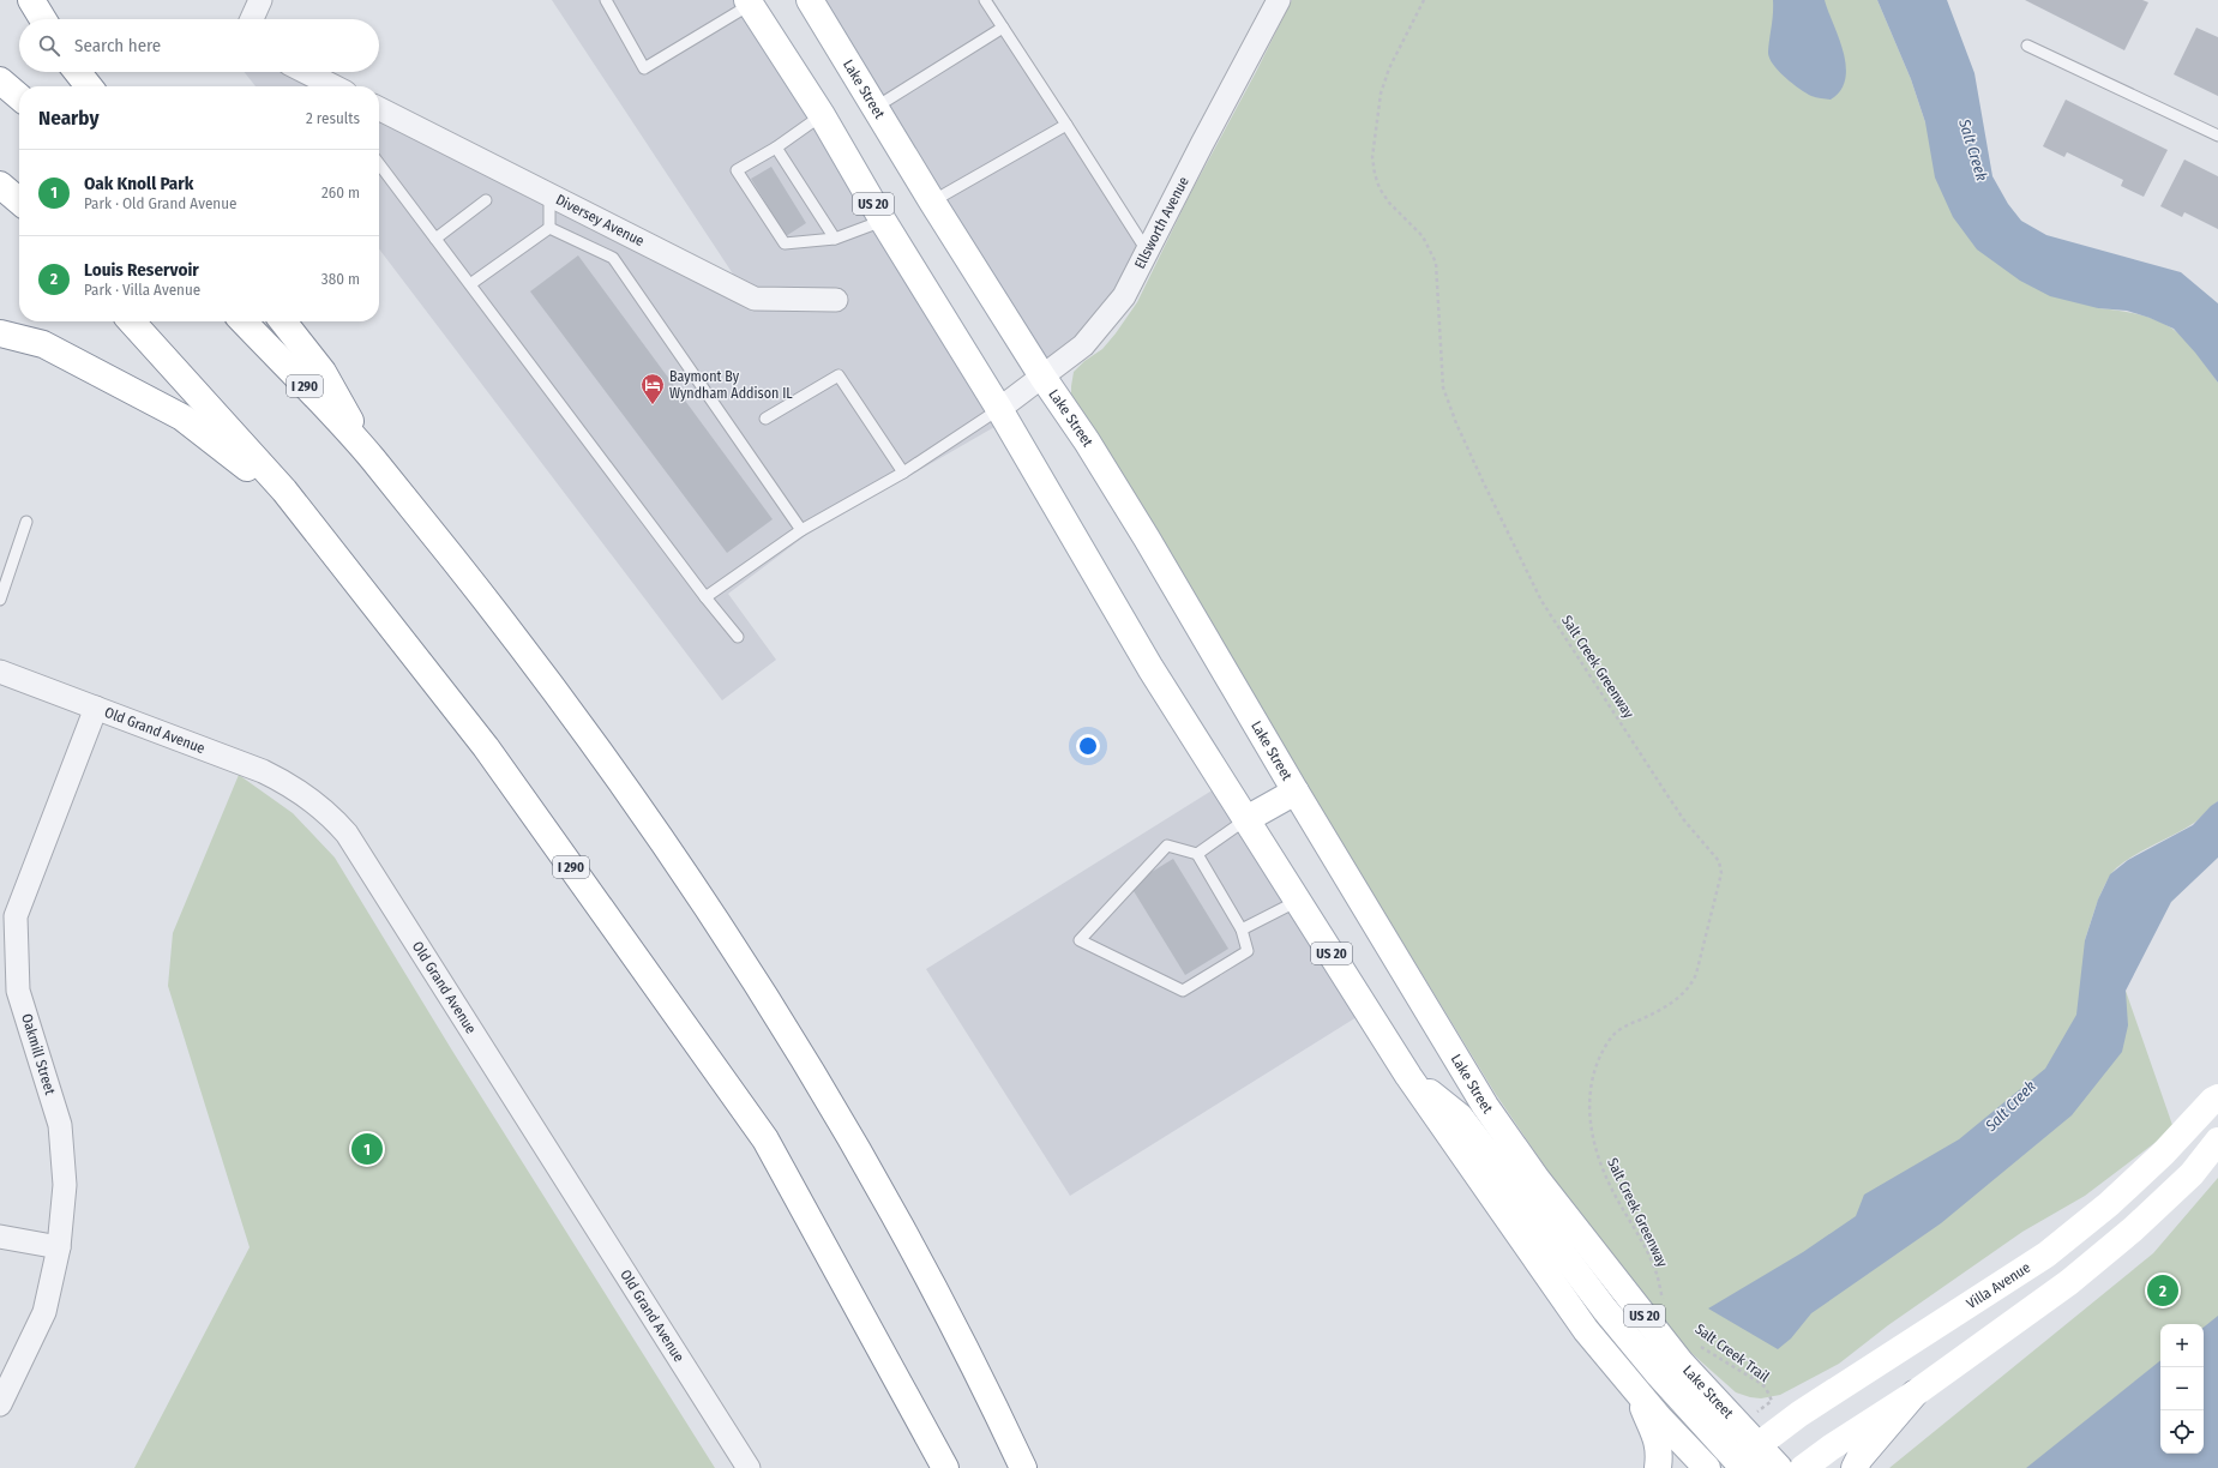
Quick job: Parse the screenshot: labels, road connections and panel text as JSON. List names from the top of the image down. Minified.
{"streets":{"main road":["Lake Street","US 20","I 290","Villa Avenue"],"street":["Diversey Avenue","Ellsworth Avenue","Old Grand Avenue","Oakmill Street"],"path":["Salt Creek Greenway","Salt Creek Trail"]},"crossings":[["Lake Street","Ellsworth Avenue"],["Lake Street","Villa Avenue"],["US 20","Ellsworth Avenue"],["Old Grand Avenue","Oakmill Street"]],"water":["Salt Creek"],"places":{"hotel":["Baymont By Wyndham Addison IL"]},"page":{"search":"Search here","heading":["Nearby","2 results"],"list":[{"mark":"1","name":"Oak Knoll Park","note":"Park · Old Grand Avenue","value":"260 m"},{"mark":"2","name":"Louis Reservoir","note":"Park · Villa Avenue","value":"380 m"}],"pins":["1","2"],"map_buttons":["+","−"]}}
